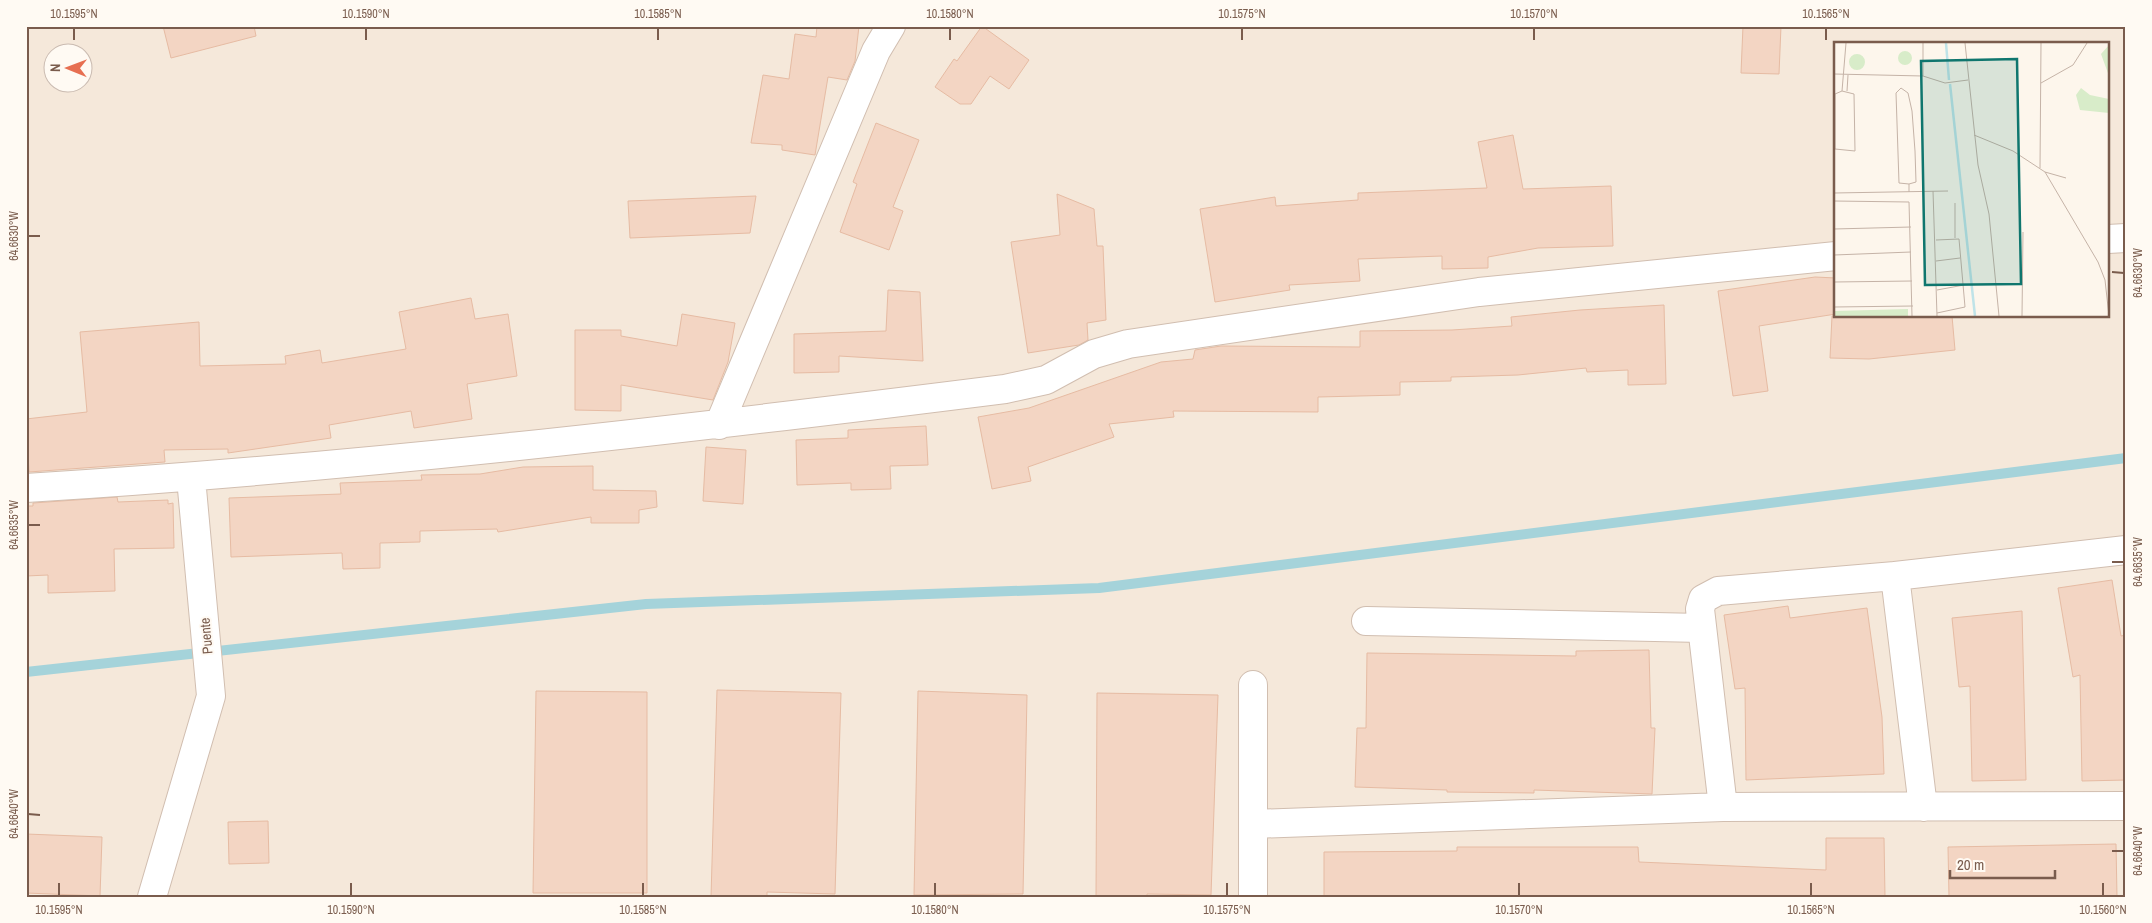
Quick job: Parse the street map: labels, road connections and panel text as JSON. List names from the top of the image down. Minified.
{"streets":{"street":["Puente"]},"scale_bar":"20 m","north":"left","coordinates":["10.1595°N","10.1590°N","10.1585°N","10.1580°N","10.1575°N","10.1570°N","10.1565°N","64.6630°W","64.6635°W","64.6640°W","10.1560°N"]}
